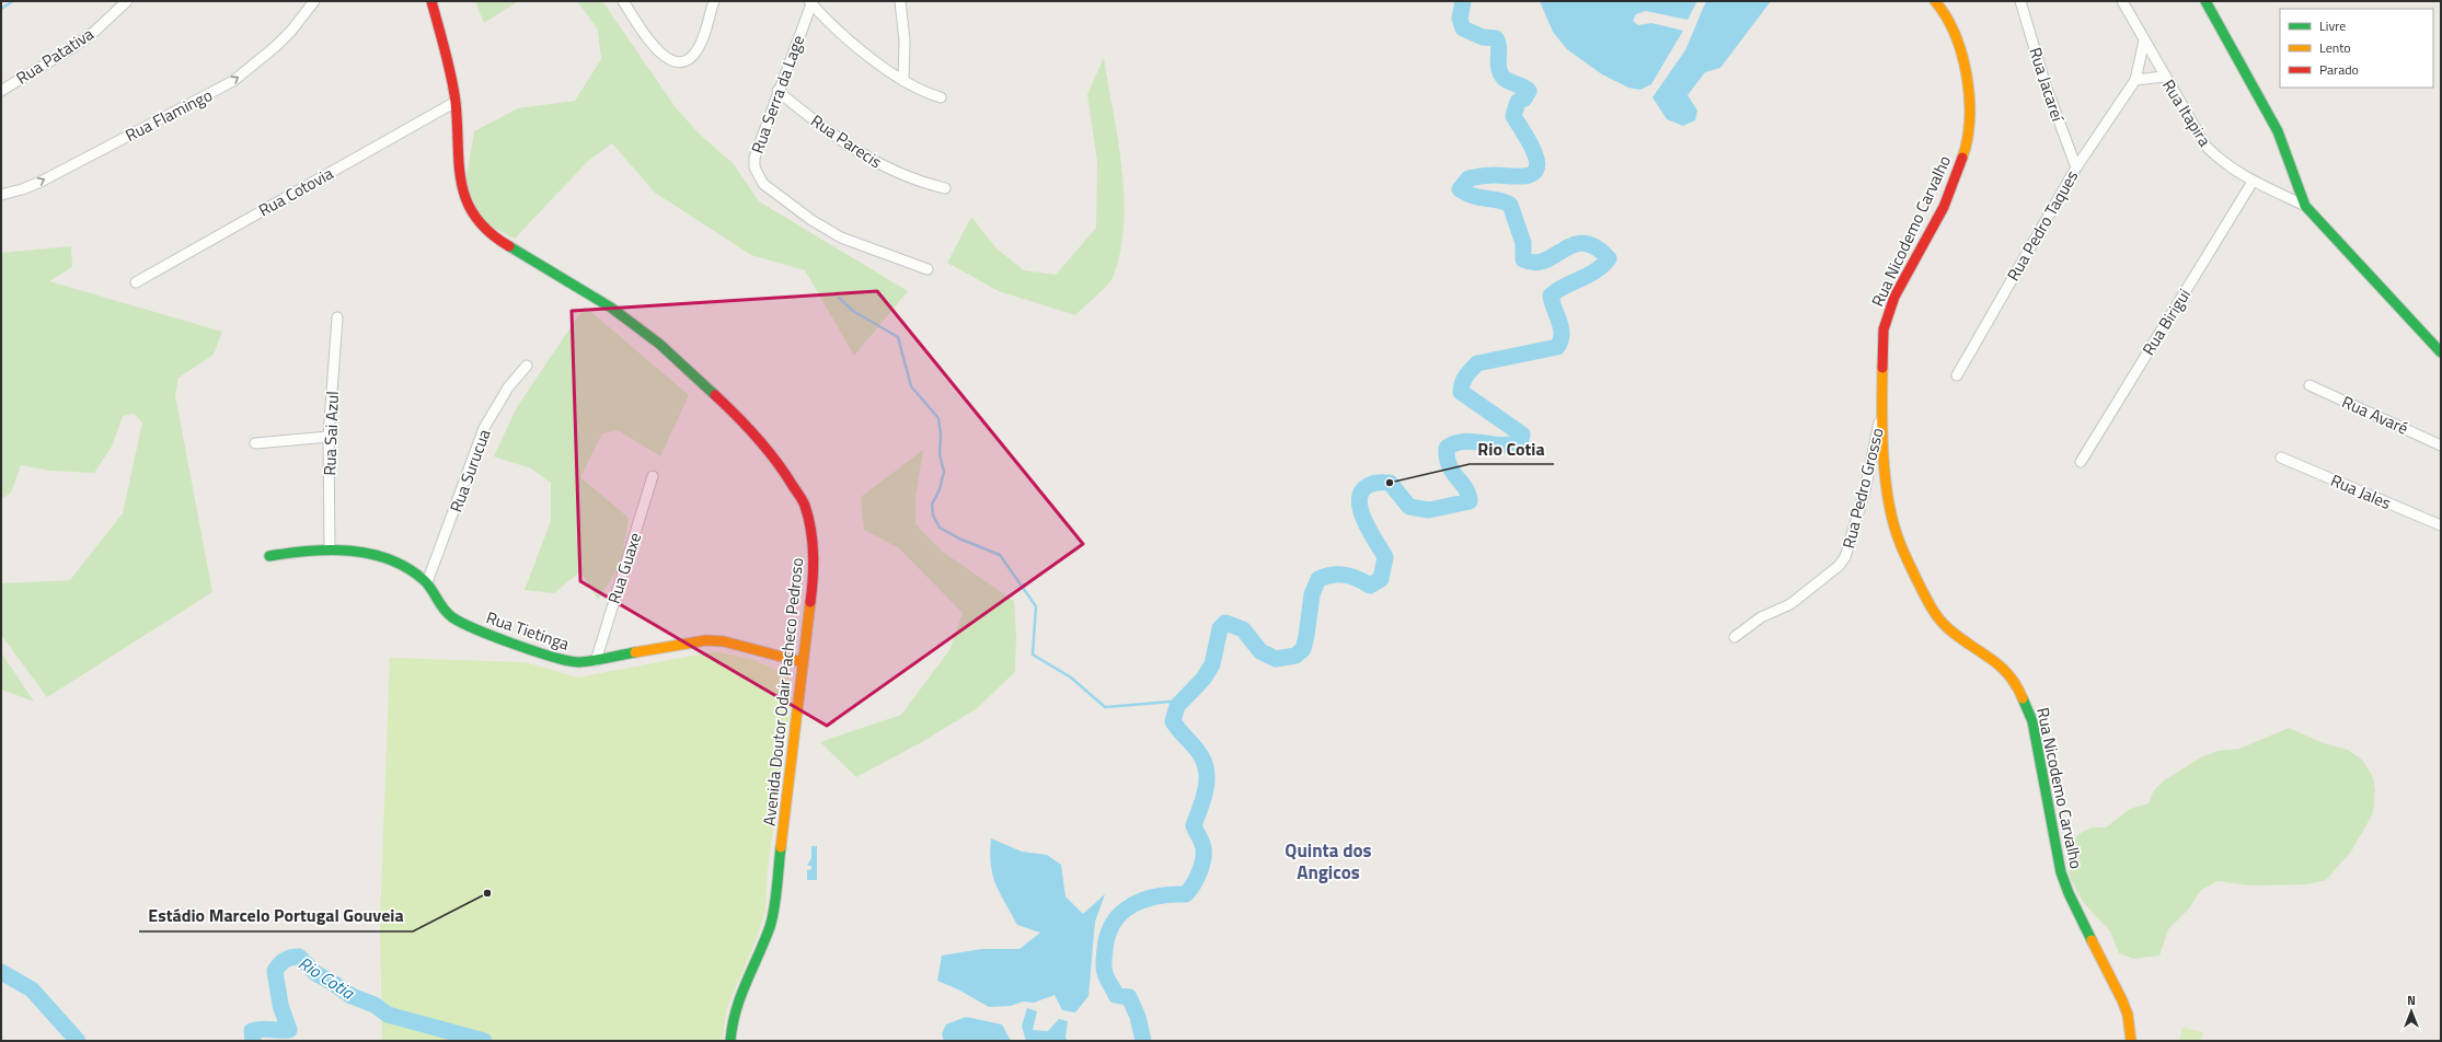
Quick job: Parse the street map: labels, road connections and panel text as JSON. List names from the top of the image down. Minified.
{"streets":{"street":["Rua Patativa","Rua Jacareí","Rua Serra da Lage","Rua Itapira","Rua Flamingo","Rua Parecis","Rua Cotovia","Rua Pedro Taques","Rua Nicodemo Carvalho","Rua Birigui","Rua Avaré","Rua Sai Azul","Rua Surucua","Rua Pedro Grosso","Rua Jales","Rua Guaxe","Rua Tietinga","Avenida Doutor Odair Pacheco Pedroso"]},"crossings":[["Rua Jacareí","Rua Pedro Taques"],["Rua Serra da Lage","Rua Parecis"],["Rua Itapira","Rua Pedro Taques"],["Rua Itapira","Rua Birigui"],["Rua Cotovia","Avenida Doutor Odair Pacheco Pedroso"],["Rua Nicodemo Carvalho","Rua Pedro Grosso"],["Rua Sai Azul","Rua Tietinga"],["Rua Surucua","Rua Tietinga"],["Rua Guaxe","Rua Tietinga"],["Rua Tietinga","Avenida Doutor Odair Pacheco Pedroso"]],"one_way":["Rua Flamingo"],"districts":["Quinta dos Angicos"],"water":["Rio Cotia"],"places":["Rio Cotia","Estádio Marcelo Portugal Gouveia"],"legend":["Livre","Lento","Parado"],"north":"top"}
